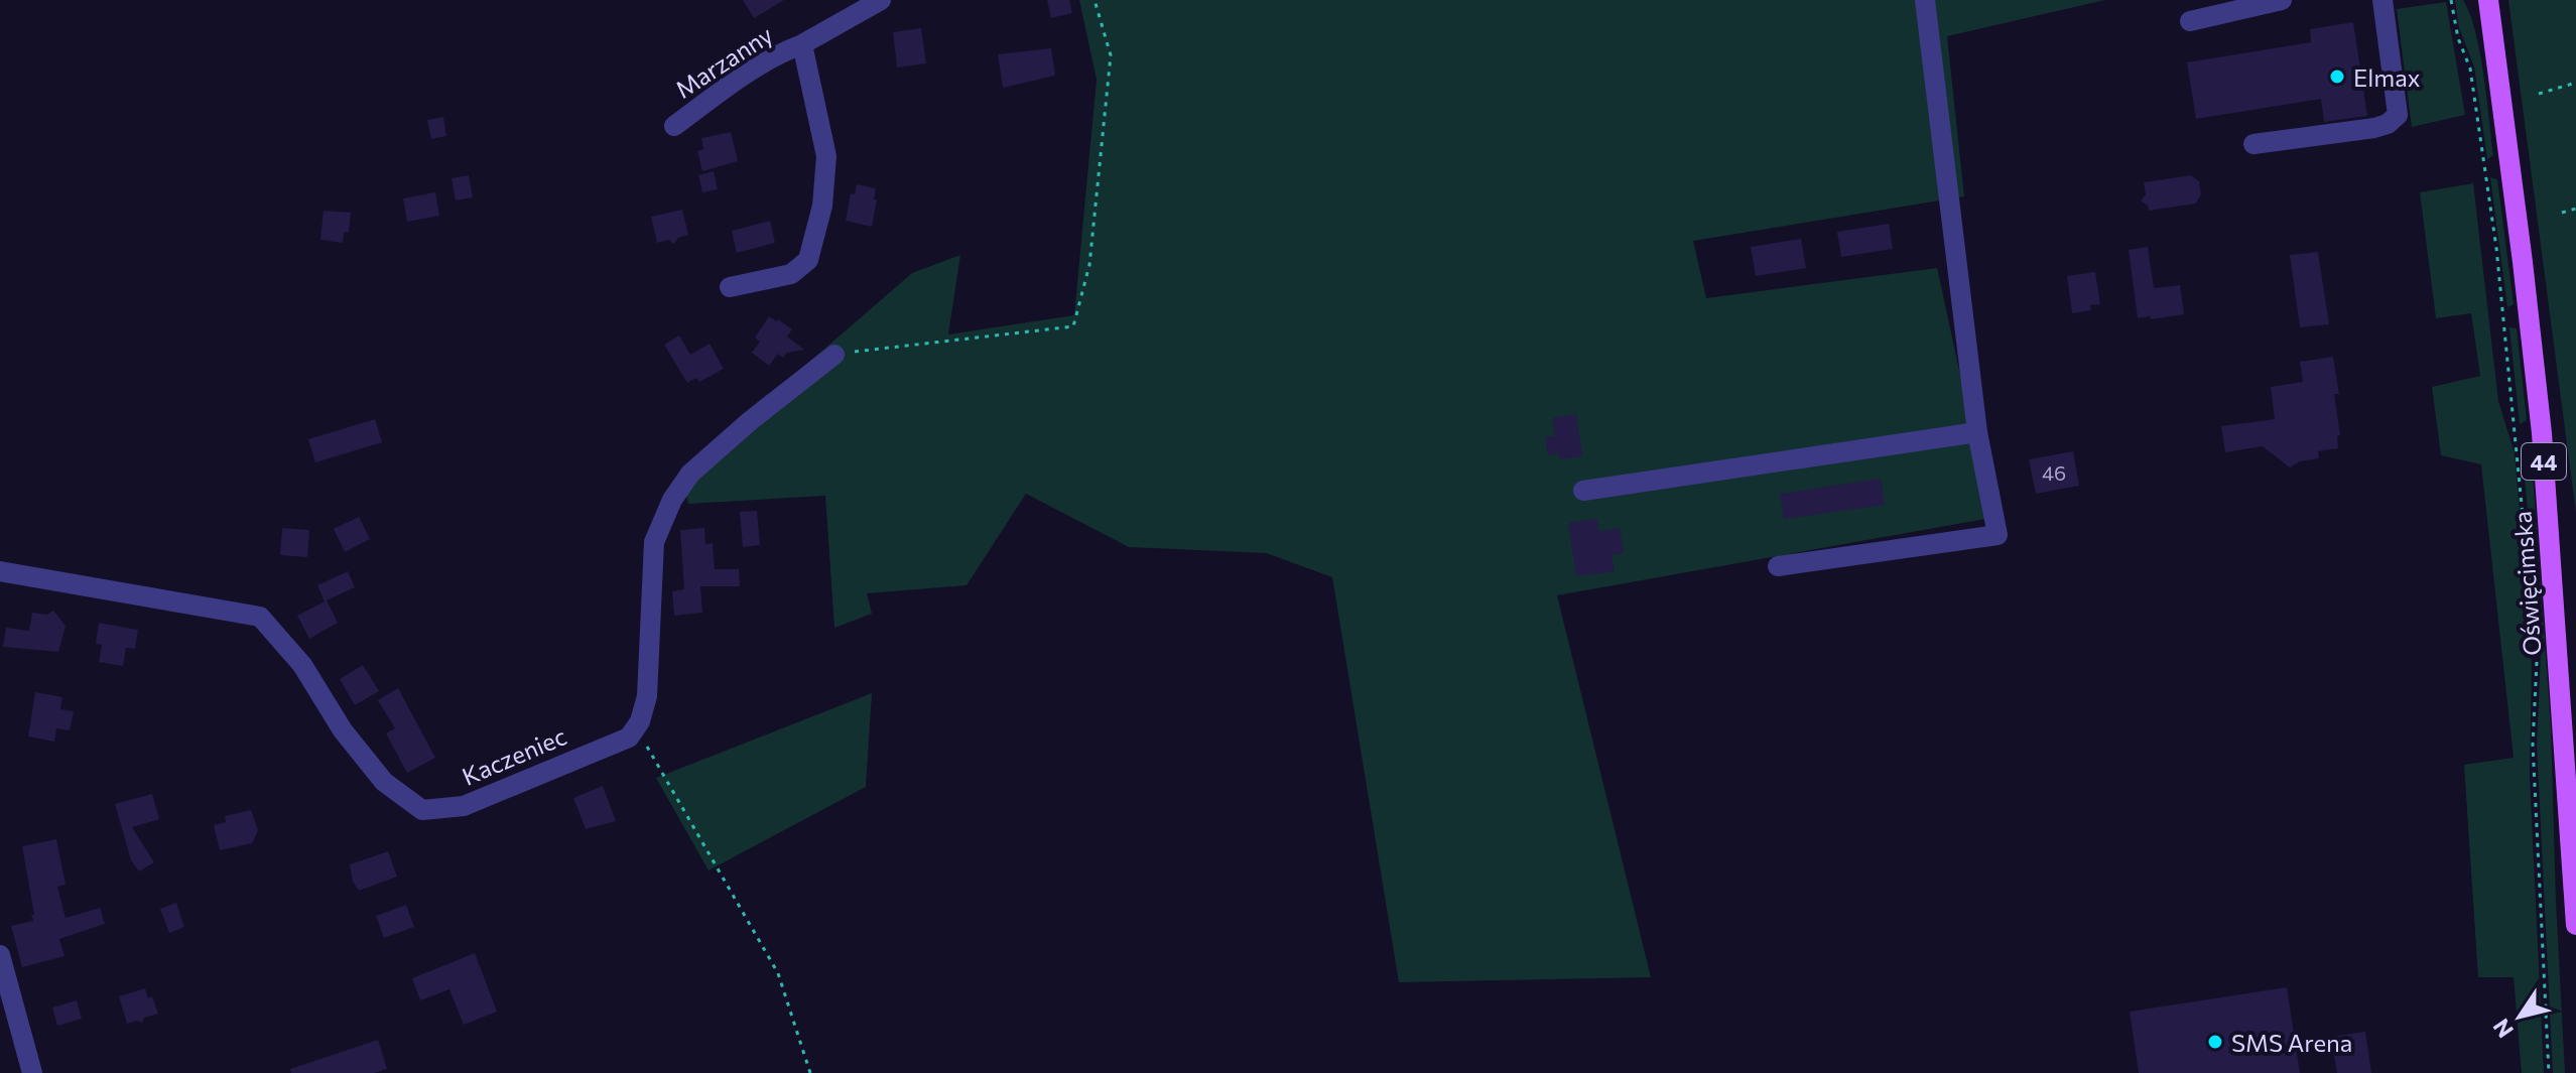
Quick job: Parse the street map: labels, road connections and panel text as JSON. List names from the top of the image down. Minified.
{"streets":{"main road":["44","Oświęcimska"],"street":["Marzanny","Kaczeniec"]},"places":["Elmax","SMS Arena"],"house_numbers":["46"],"north":"bottom left"}
